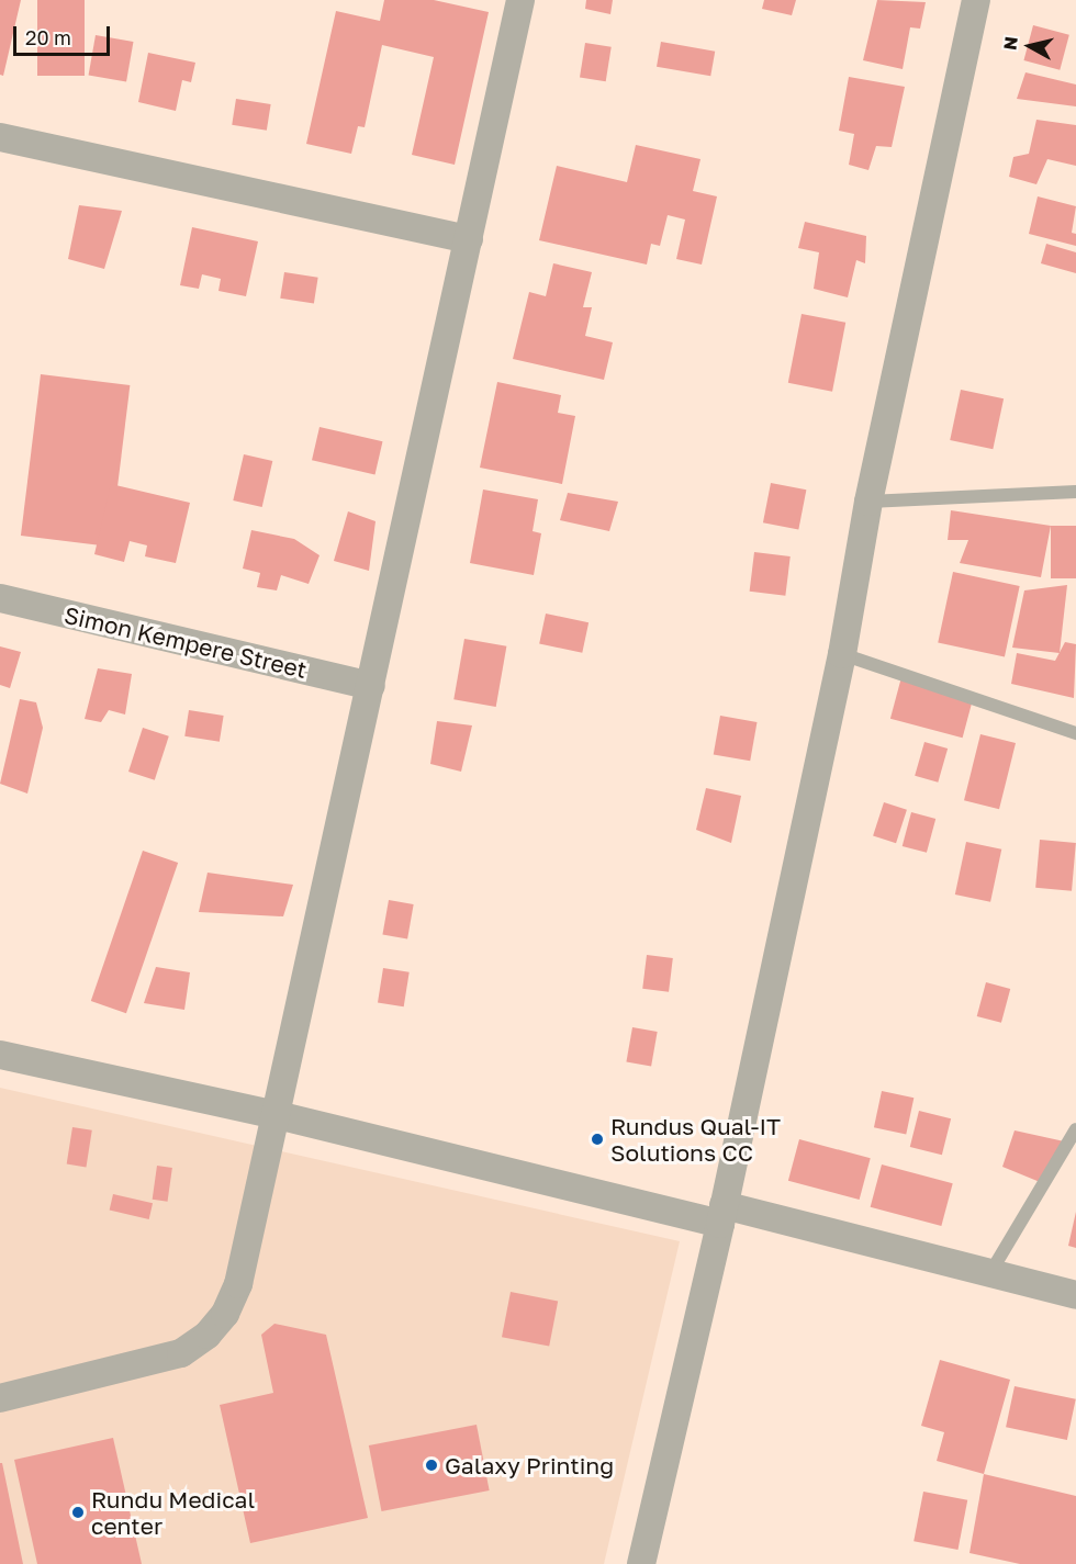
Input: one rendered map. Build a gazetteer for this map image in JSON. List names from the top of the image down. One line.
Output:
{"streets":{"street":["Simon Kempere Street"]},"places":["Rundus Qual-IT Solutions CC","Galaxy Printing","Rundu Medical center"],"scale_bar":"20 m","north":"left"}
